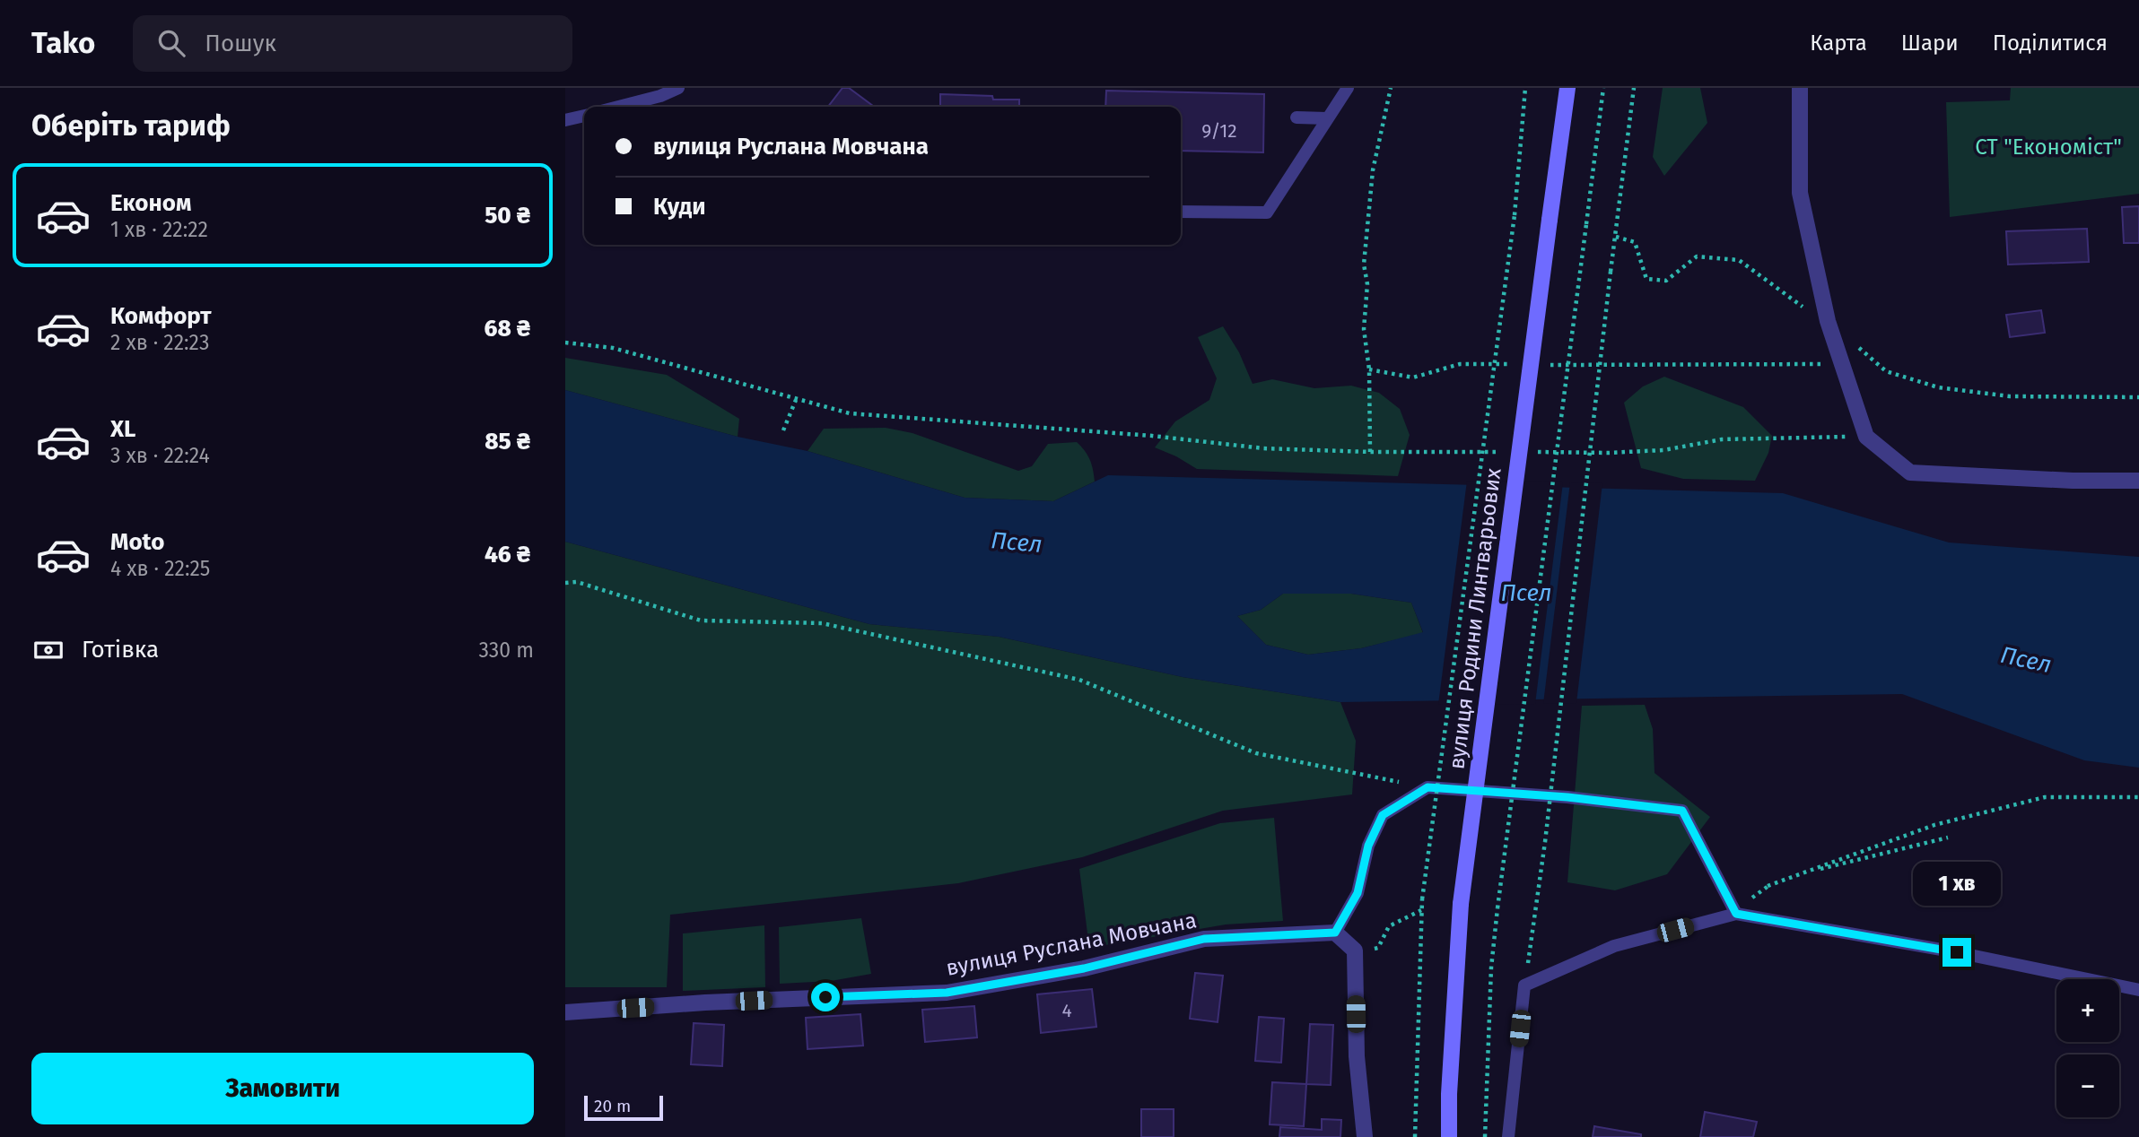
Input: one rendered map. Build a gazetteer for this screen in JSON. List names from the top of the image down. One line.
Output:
{"streets":{"main road":["вулиця Родини Линтварьових"],"street":["вулиця Руслана Мовчана"]},"water":["Псел"],"parks":["СТ \"Економіст\""],"house_numbers":["9/12","4"],"scale_bar":"20 m","page":{"header":"Tako","search":"Пошук","nav":["Карта","Шари","Поділитися"],"heading":"Оберіть тариф","banner":["вулиця Руслана Мовчана","Куди"],"list":[{"name":"Економ","note":"1 хв · 22:22","value":"50 ₴"},{"name":"Комфорт","note":"2 хв · 22:23","value":"68 ₴"},{"name":"XL","note":"3 хв · 22:24","value":"85 ₴"},{"name":"Moto","note":"4 хв · 22:25","value":"46 ₴"}],"pay":["Готівка","330 m"],"bubble":"1 хв","map_buttons":["+","−"],"buttons":"Замовити","scale":"20 m"}}
